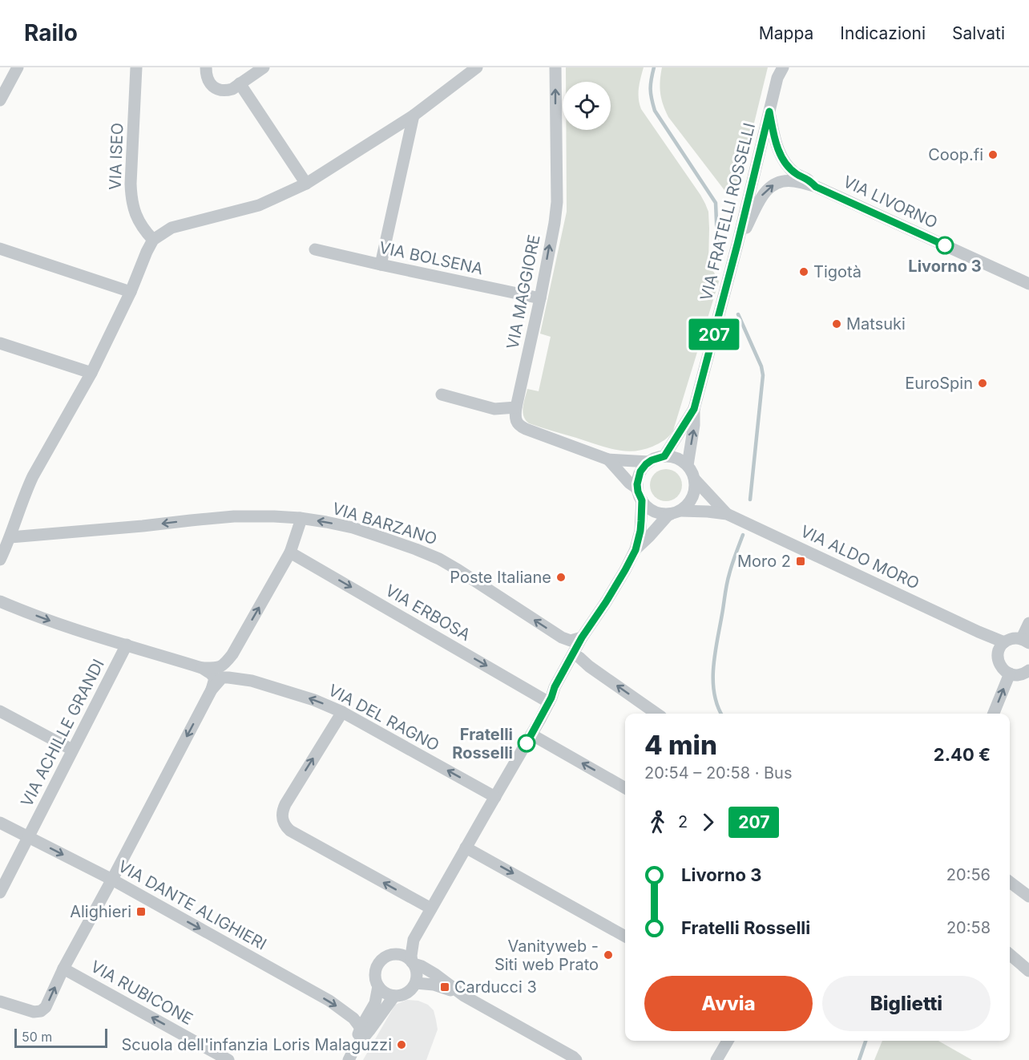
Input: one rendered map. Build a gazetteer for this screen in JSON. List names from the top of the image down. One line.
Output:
{"streets":{"street":["VIA ISEO","VIA LIVORNO","VIA FRATELLI ROSSELLI","VIA BOLSENA","VIA MAGGIORE","VIA BARZANO","VIA ALDO MORO","VIA ERBOSA","VIA DEL RAGNO","VIA ACHILLE GRANDI","VIA DANTE ALIGHIERI","VIA RUBICONE"]},"crossings":[["VIA LIVORNO","VIA FRATELLI ROSSELLI"],["VIA BOLSENA","VIA MAGGIORE"],["VIA ACHILLE GRANDI","VIA DANTE ALIGHIERI"]],"one_way":["VIA MAGGIORE","VIA BARZANO","VIA ERBOSA","VIA DEL RAGNO","VIA DANTE ALIGHIERI","VIA RUBICONE"],"places":{"other":["Coop.fi","Livorno 3","Tigotà","Matsuki","EuroSpin","Poste Italiane","Fratelli Rosselli","Vanityweb - Siti web Prato","Scuola dell'infanzia Loris Malaguzzi"],"transit":["Moro 2","Alighieri","Carducci 3"]},"lines":["bus line 207"],"scale_bar":"50 m","page":{"header":"Railo","nav":["Mappa","Indicazioni","Salvati"],"on_map":"207","heading":["4 min","20:54 – 20:58 · Bus","2.40 €"],"legs":["2","207"],"list":[{"name":"Livorno 3","value":"20:56"},{"name":"Fratelli Rosselli","value":"20:58"}],"buttons":["Avvia","Biglietti"],"scale":"50 m"}}
